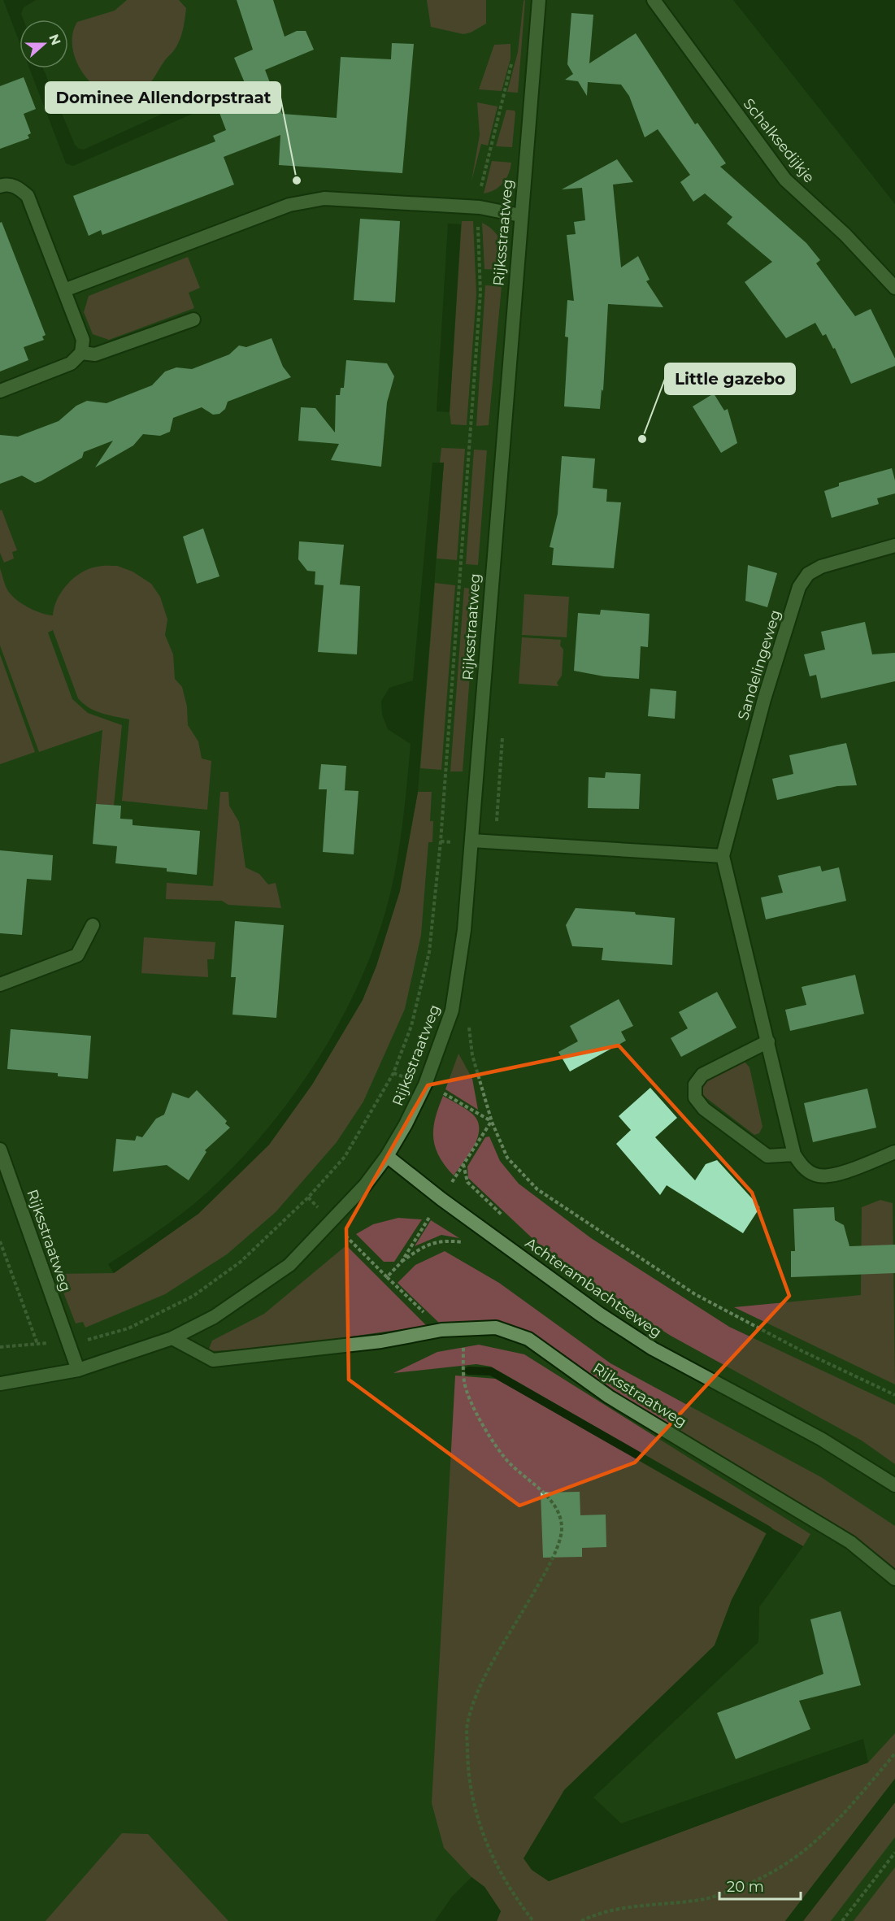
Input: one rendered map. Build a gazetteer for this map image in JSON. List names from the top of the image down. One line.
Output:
{"streets":{"street":["Schalksedijkje","Rijksstraatweg","Sandelingeweg","Achterambachtseweg"]},"crossings":[["Rijksstraatweg","Achterambachtseweg"]],"places":["Dominee Allendorpstraat","Little gazebo"],"scale_bar":"20 m","north":"right"}
